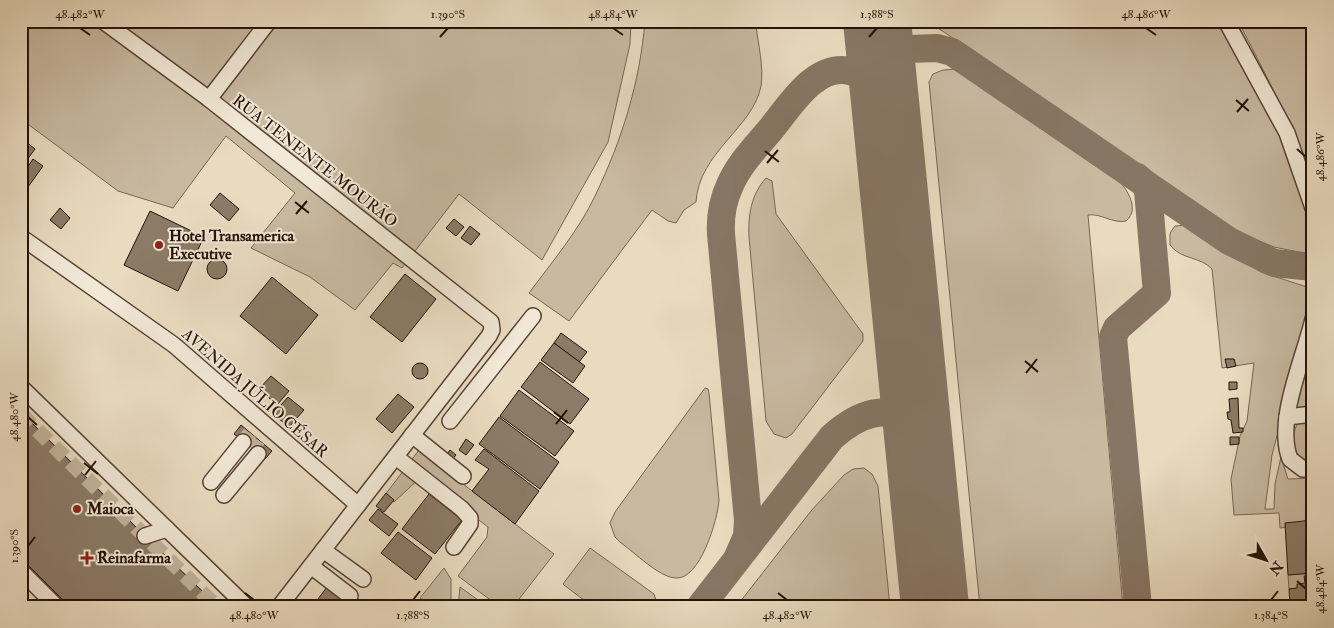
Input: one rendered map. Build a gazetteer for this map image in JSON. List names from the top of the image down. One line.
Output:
{"streets":{"street":["RUA TENENTE MOURÃO","AVENIDA JÚLIO CÉSAR"]},"places":{"other":["Hotel Transamerica Executive","Maioca"],"health":["Reinafarma"]},"north":"bottom right","coordinates":["48.482°W","1.390°S","48.484°W","1.388°S","48.486°W","48.480°W","1.384°S"]}
